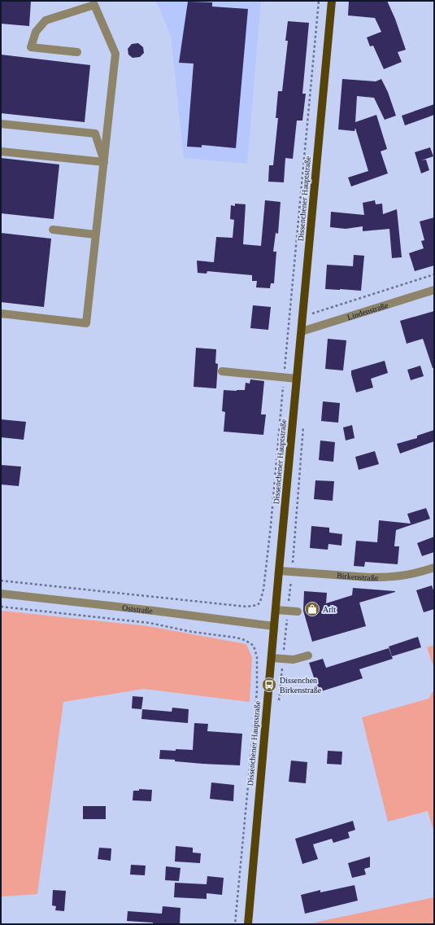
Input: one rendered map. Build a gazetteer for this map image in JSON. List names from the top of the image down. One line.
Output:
{"streets":{"main road":["Dissenchener Hauptstraße"],"street":["Lindenstraße","Birkenstraße","Oststraße"]},"crossings":[["Dissenchener Hauptstraße","Lindenstraße"],["Dissenchener Hauptstraße","Birkenstraße"],["Dissenchener Hauptstraße","Oststraße"]],"places":{"shop":["Arlt"],"bus stop":["Dissenchen Birkenstraße"]}}
